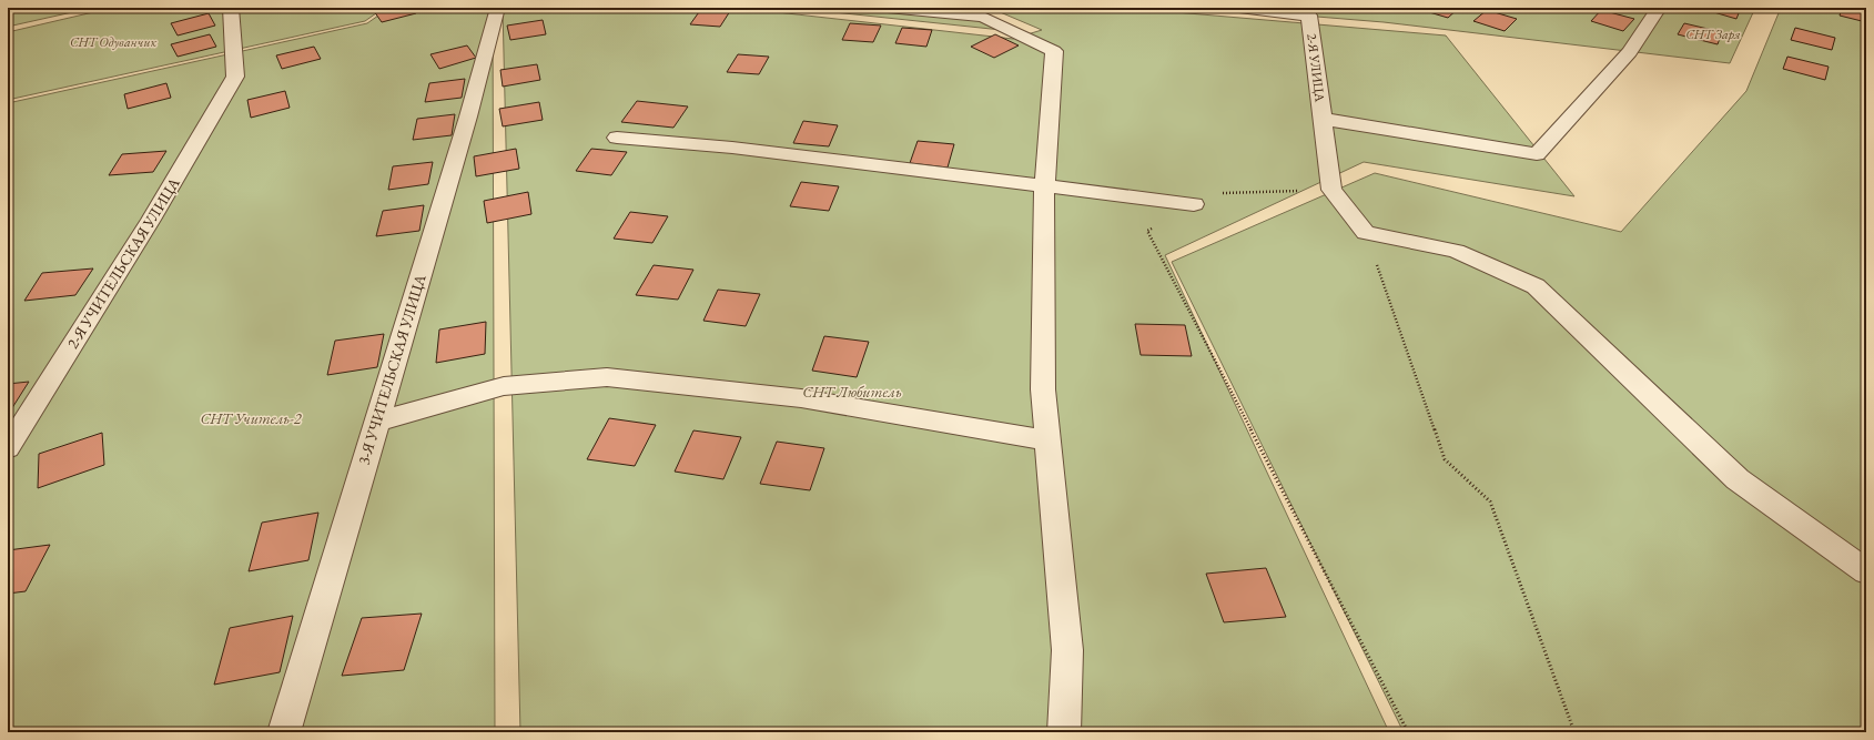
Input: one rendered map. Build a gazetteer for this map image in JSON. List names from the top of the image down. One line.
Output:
{"streets":{"street":["2-Я УЛИЦА","2-Я УЧИТЕЛЬСКАЯ УЛИЦА","3-Я УЧИТЕЛЬСКАЯ УЛИЦА"]},"parks":["СНТ Заря","СНТ Одуванчик","СНТ Любитель","СНТ Учитель-2"]}
